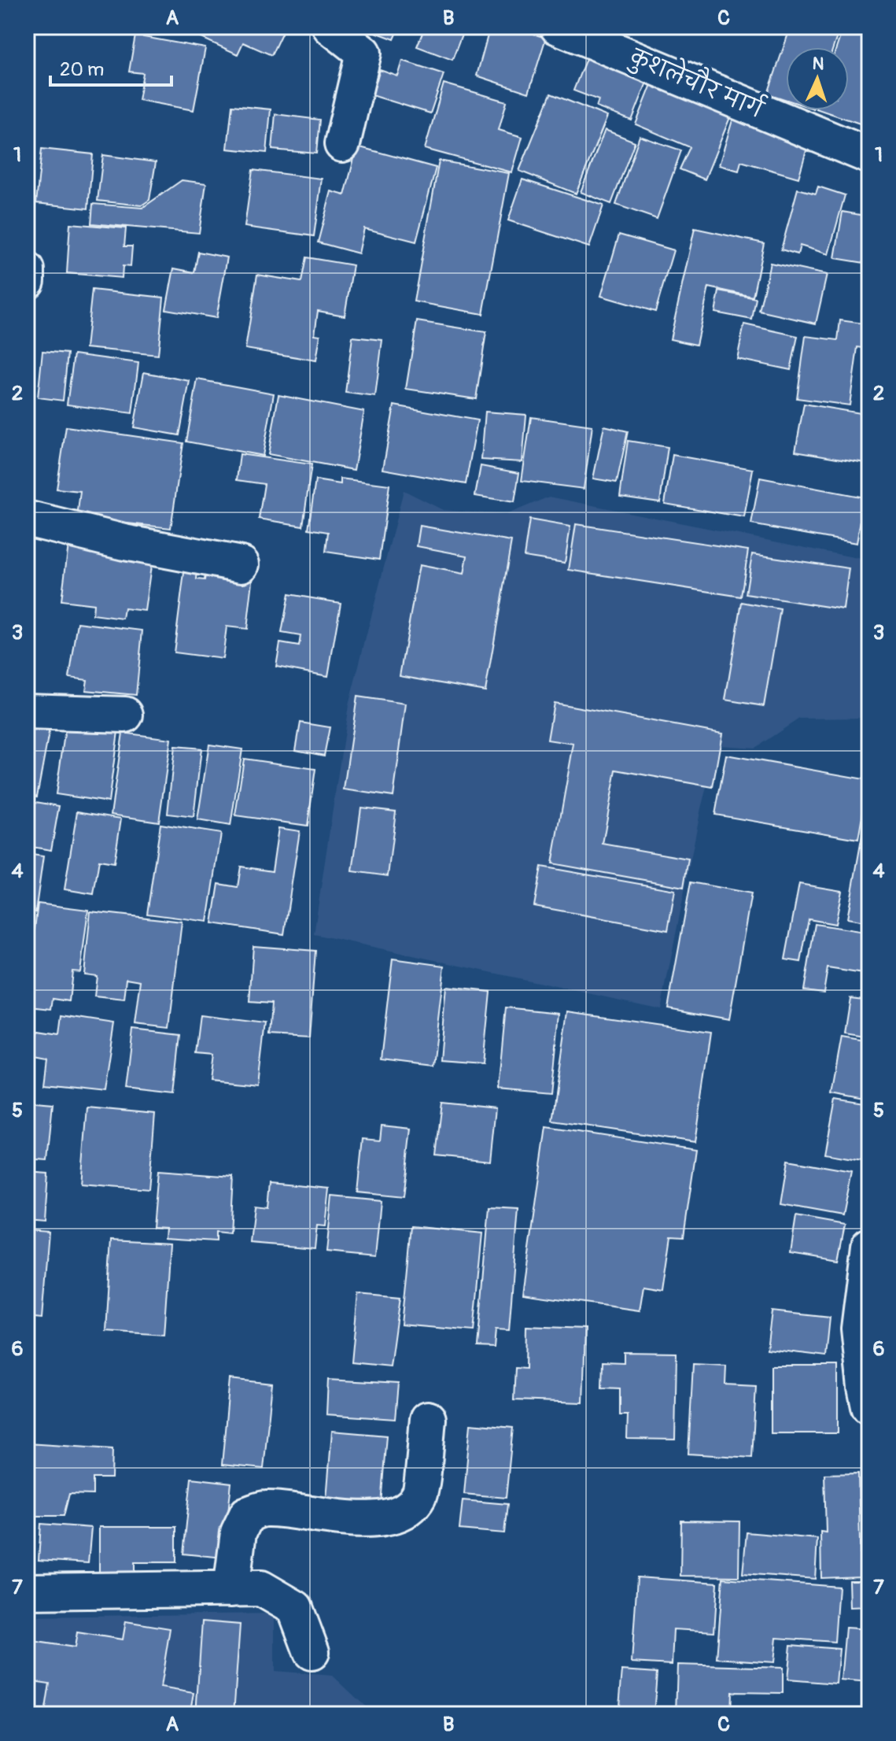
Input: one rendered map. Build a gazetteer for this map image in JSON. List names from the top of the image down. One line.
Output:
{"streets":{"street":["कुशलेचौर मार्ग"]},"scale_bar":"20 m","north":"top","grid":{"columns":["A","B","C"],"rows":["1","2","3","4","5","6","7"]}}
